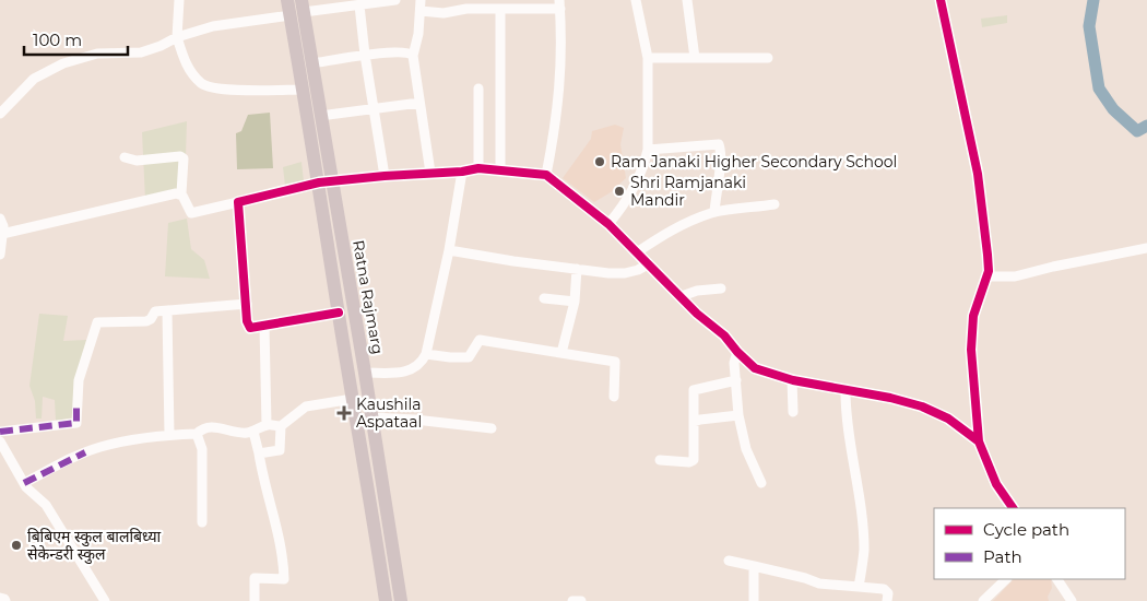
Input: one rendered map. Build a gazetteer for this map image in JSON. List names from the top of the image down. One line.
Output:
{"streets":{"highway":["Ratna Rajmarg"]},"places":{"other":["Ram Janaki Higher Secondary School","Shri Ramjanaki Mandir","बिबिएम स्कुल बालबिध्या सेकेन्डरी स्कुल"],"health":["Kaushila Aspataal"]},"legend":["Cycle path","Path"],"scale_bar":"100 m"}
